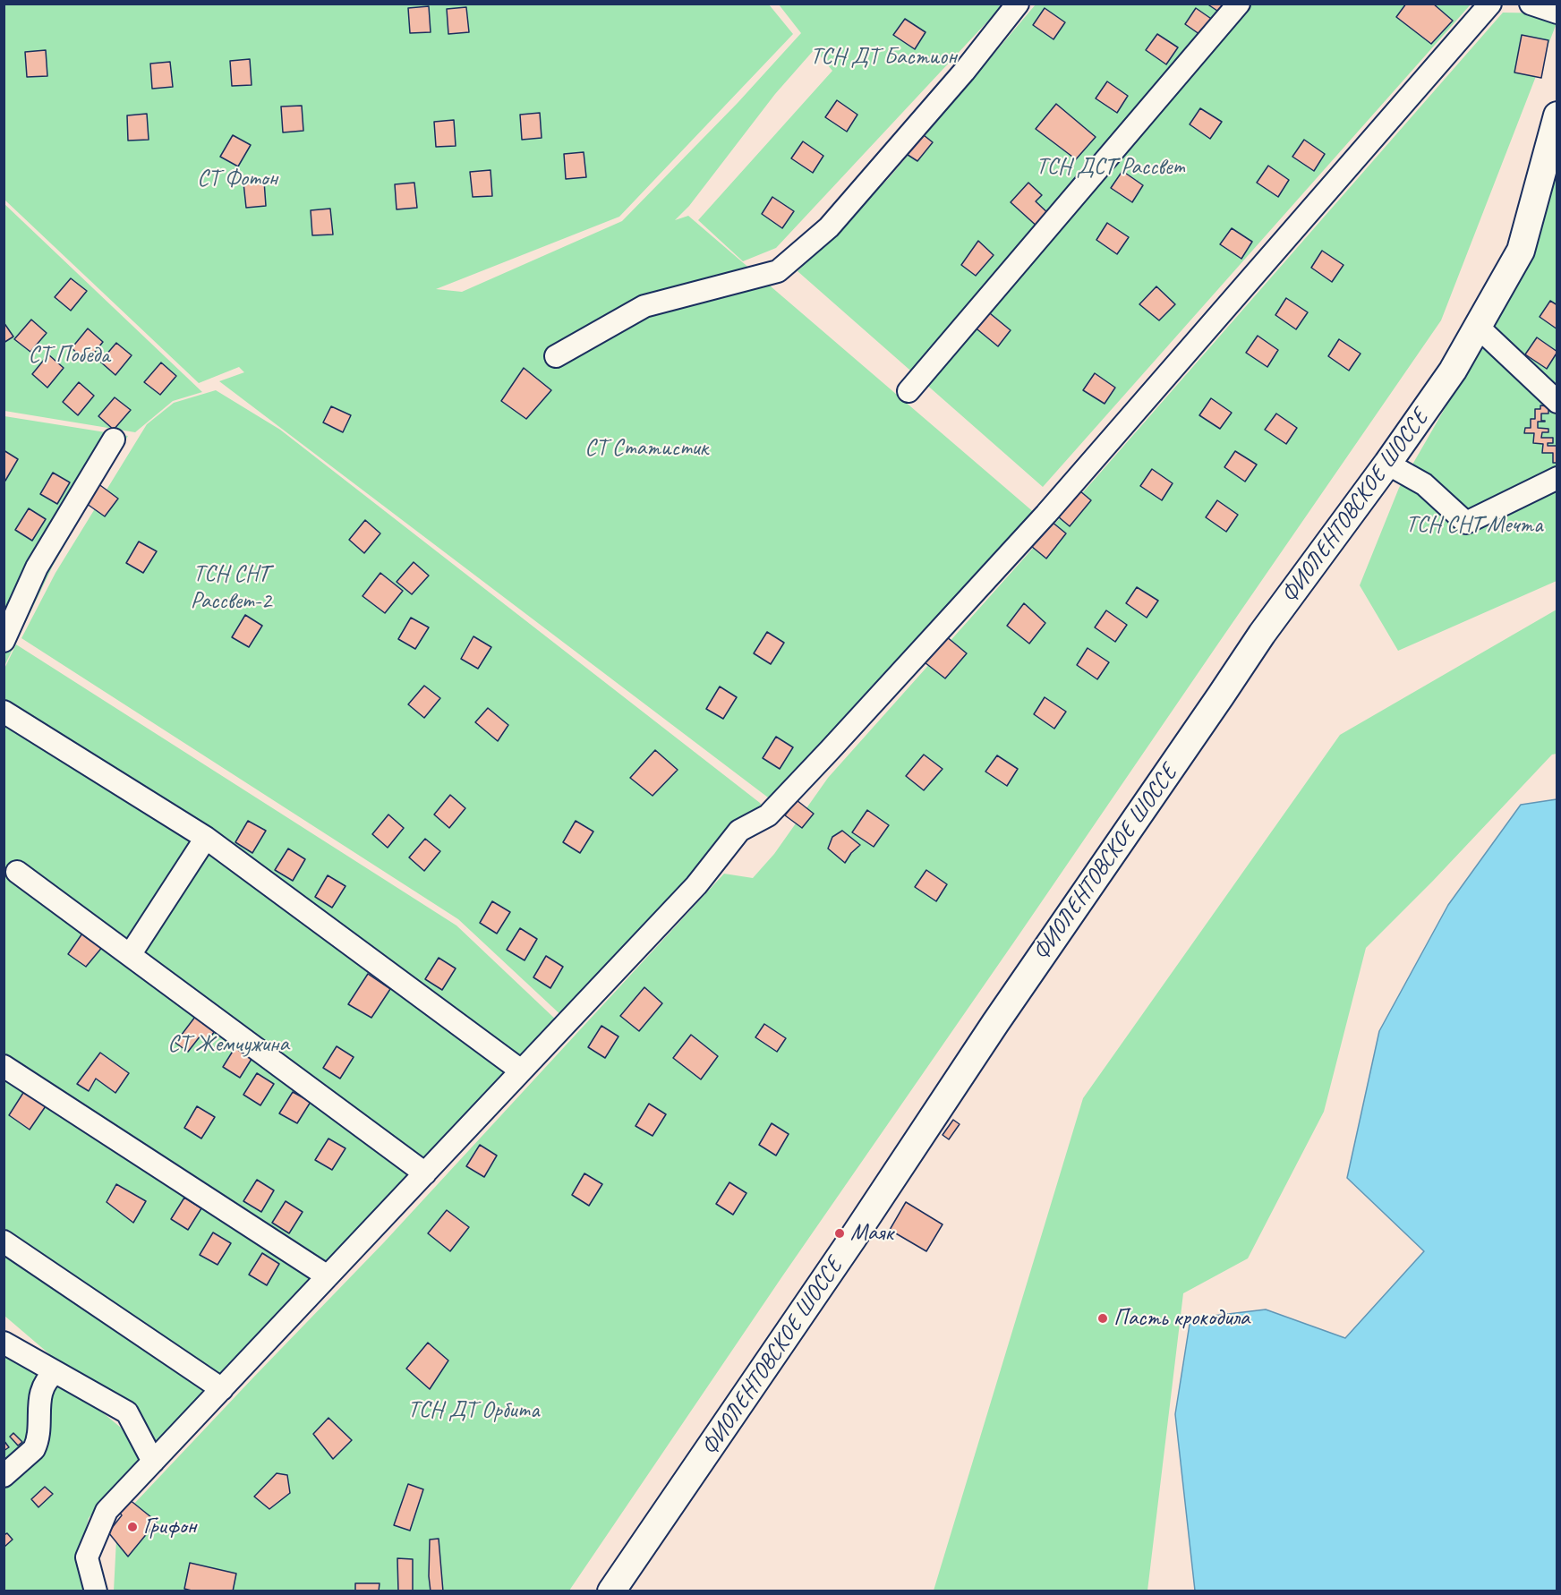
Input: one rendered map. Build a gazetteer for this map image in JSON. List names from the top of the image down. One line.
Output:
{"streets":{"main road":["ФИОЛЕНТОВСКОЕ ШОССЕ"]},"parks":["ТСН ДТ Бастион","ТСН ДСТ Рассвет","СТ Фотон","СТ Победа","СТ Статистик","ТСН СНТ Мечта","ТСН СНТ Рассвет-2","СТ Жемчужина","ТСН ДТ Орбита"],"places":["Маяк","Пасть крокодила","Грифон"]}
